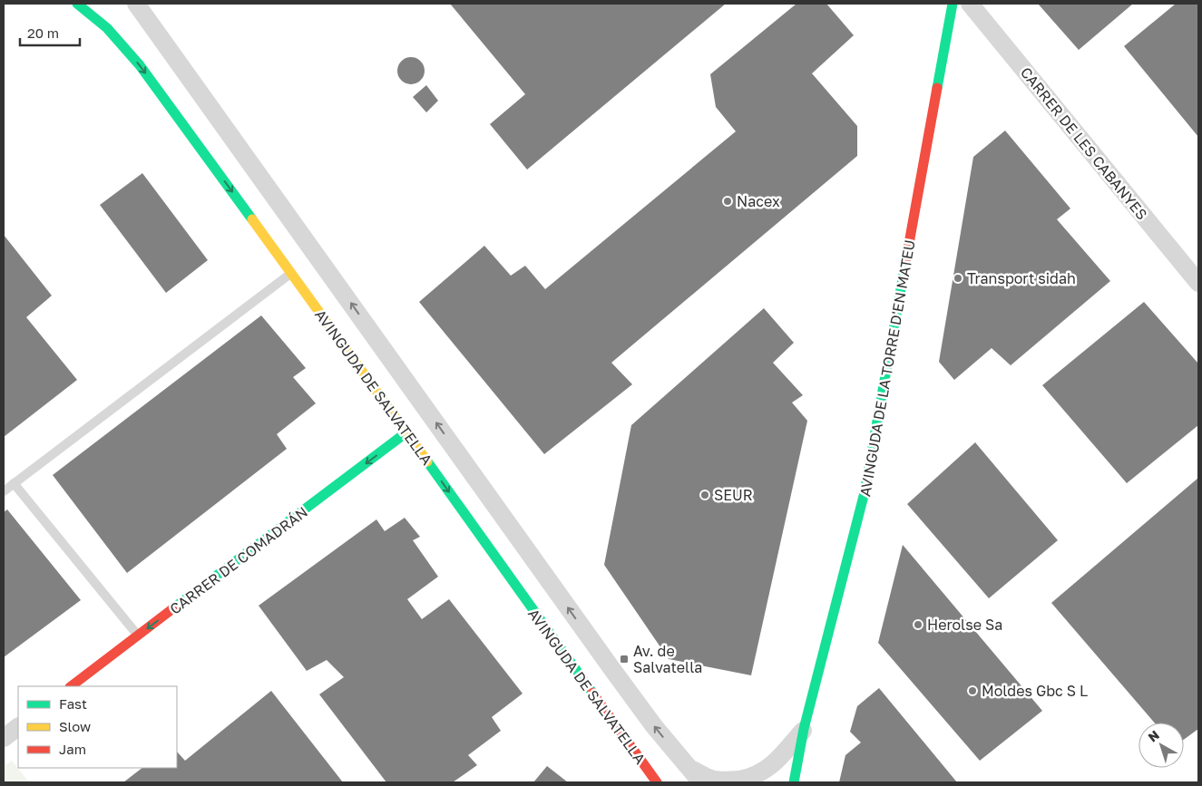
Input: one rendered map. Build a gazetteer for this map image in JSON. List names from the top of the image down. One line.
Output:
{"streets":{"street":["CARRER DE LES CABANYES","AVINGUDA DE LA TORRE D'EN MATEU","AVINGUDA DE SALVATELLA","CARRER DE COMADRÁN"]},"crossings":[["AVINGUDA DE LA TORRE D'EN MATEU","AVINGUDA DE SALVATELLA"],["AVINGUDA DE SALVATELLA","CARRER DE COMADRÁN"]],"one_way":["CARRER DE COMADRÁN"],"places":{"other":["Nacex","Transport sidah","SEUR","Herolse Sa","Moldes Gbc S L"],"transit":["Av. de Salvatella"]},"legend":["Fast","Slow","Jam"],"scale_bar":"20 m","north":"top left"}
